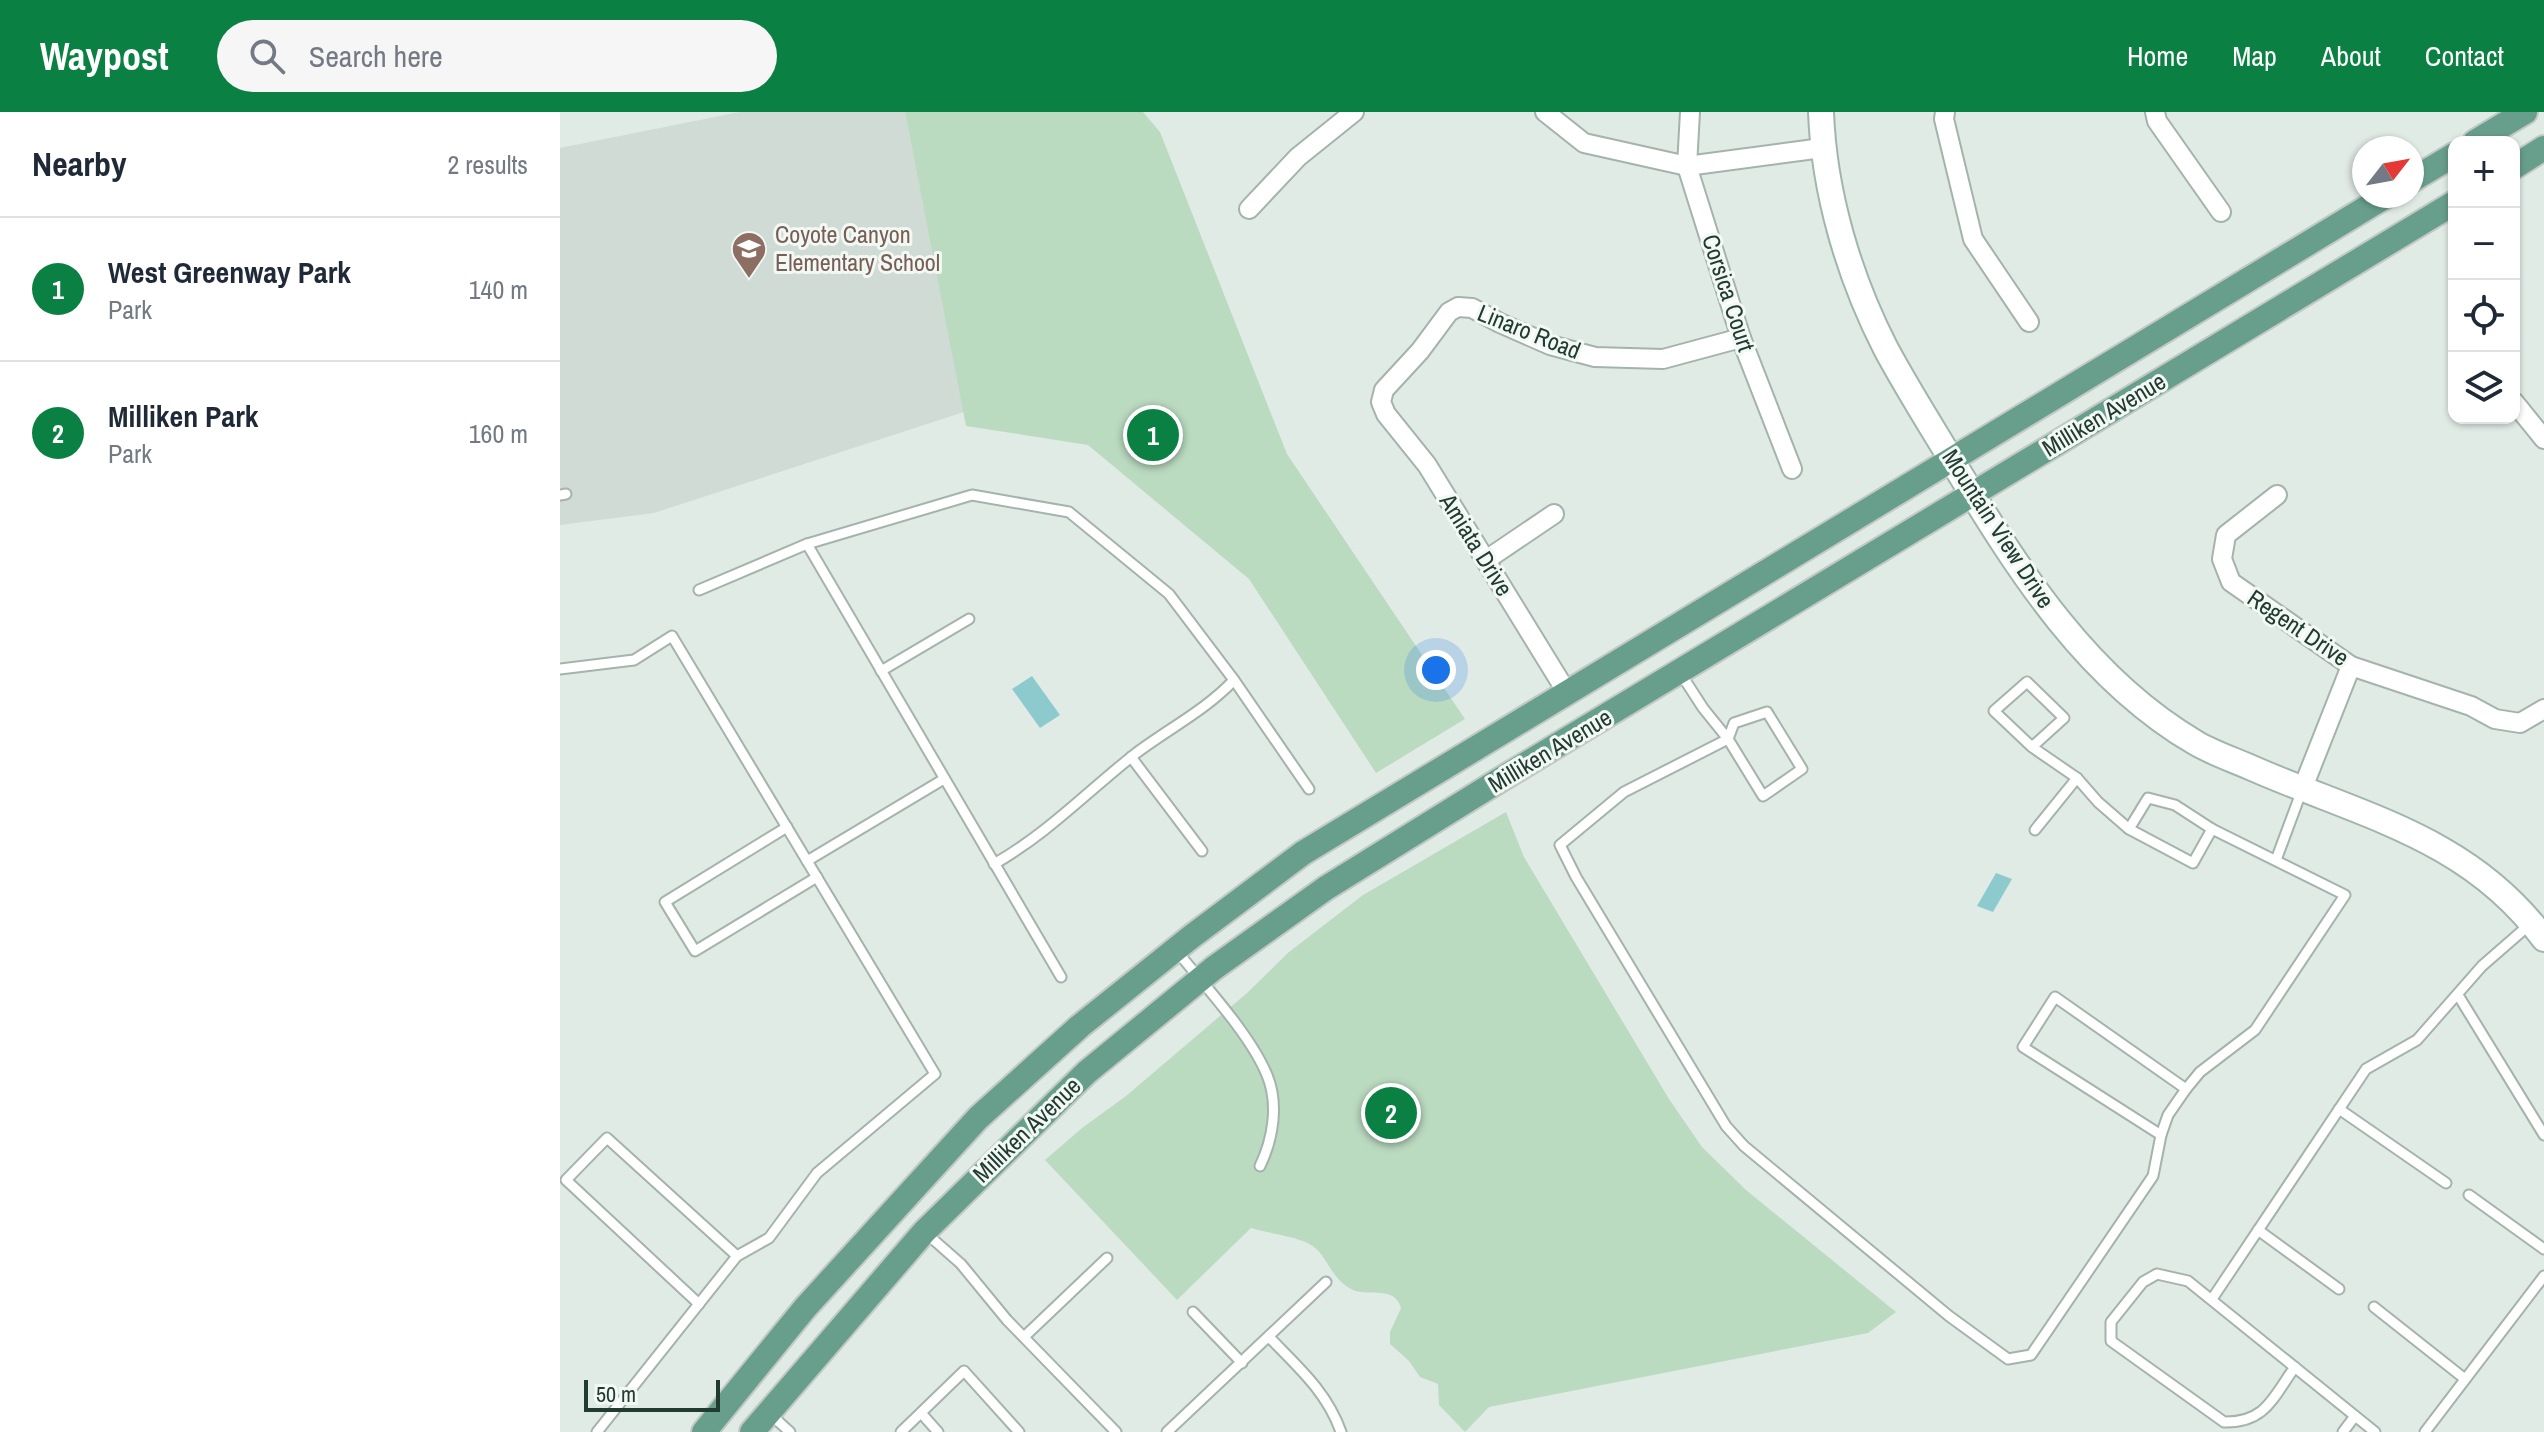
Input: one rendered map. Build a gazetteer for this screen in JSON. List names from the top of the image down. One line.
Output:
{"streets":{"main road":["Milliken Avenue"],"street":["Corsica Court","Linaro Road","Mountain View Drive","Amiata Drive","Regent Drive"]},"crossings":[["Corsica Court","Linaro Road"],["Linaro Road","Amiata Drive"],["Milliken Avenue","Mountain View Drive"],["Milliken Avenue","Amiata Drive"]],"places":{"school or university":["Coyote Canyon Elementary School"]},"scale_bar":"50 m","north":"top right","page":{"header":"Waypost","search":"Search here","nav":["Home","Map","About","Contact"],"heading":["Nearby","2 results"],"map_buttons":["+","−"],"list":[{"mark":"1","name":"West Greenway Park","note":"Park","value":"140 m"},{"mark":"2","name":"Milliken Park","note":"Park","value":"160 m"}],"pins":["1","2"],"scale":"50 m"}}
